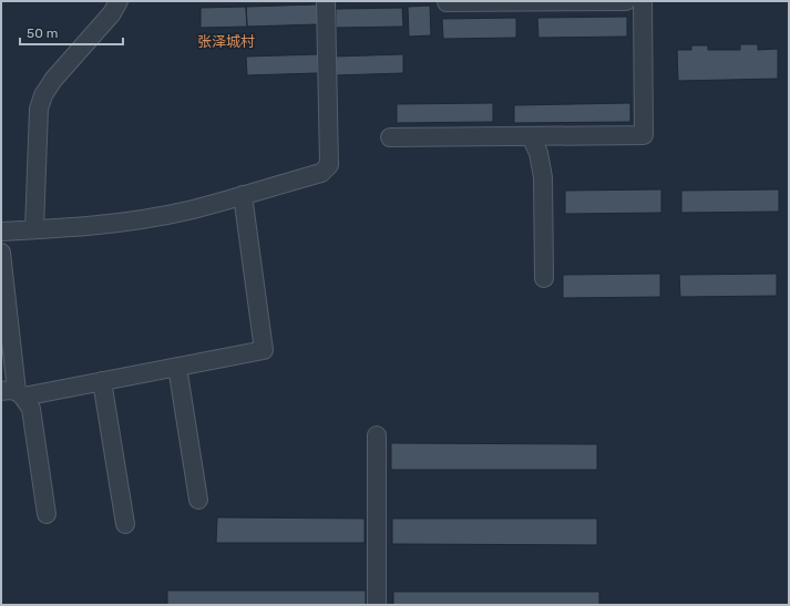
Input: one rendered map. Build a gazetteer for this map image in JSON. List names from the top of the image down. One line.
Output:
{"districts":["张泽城村"],"scale_bar":"50 m"}
